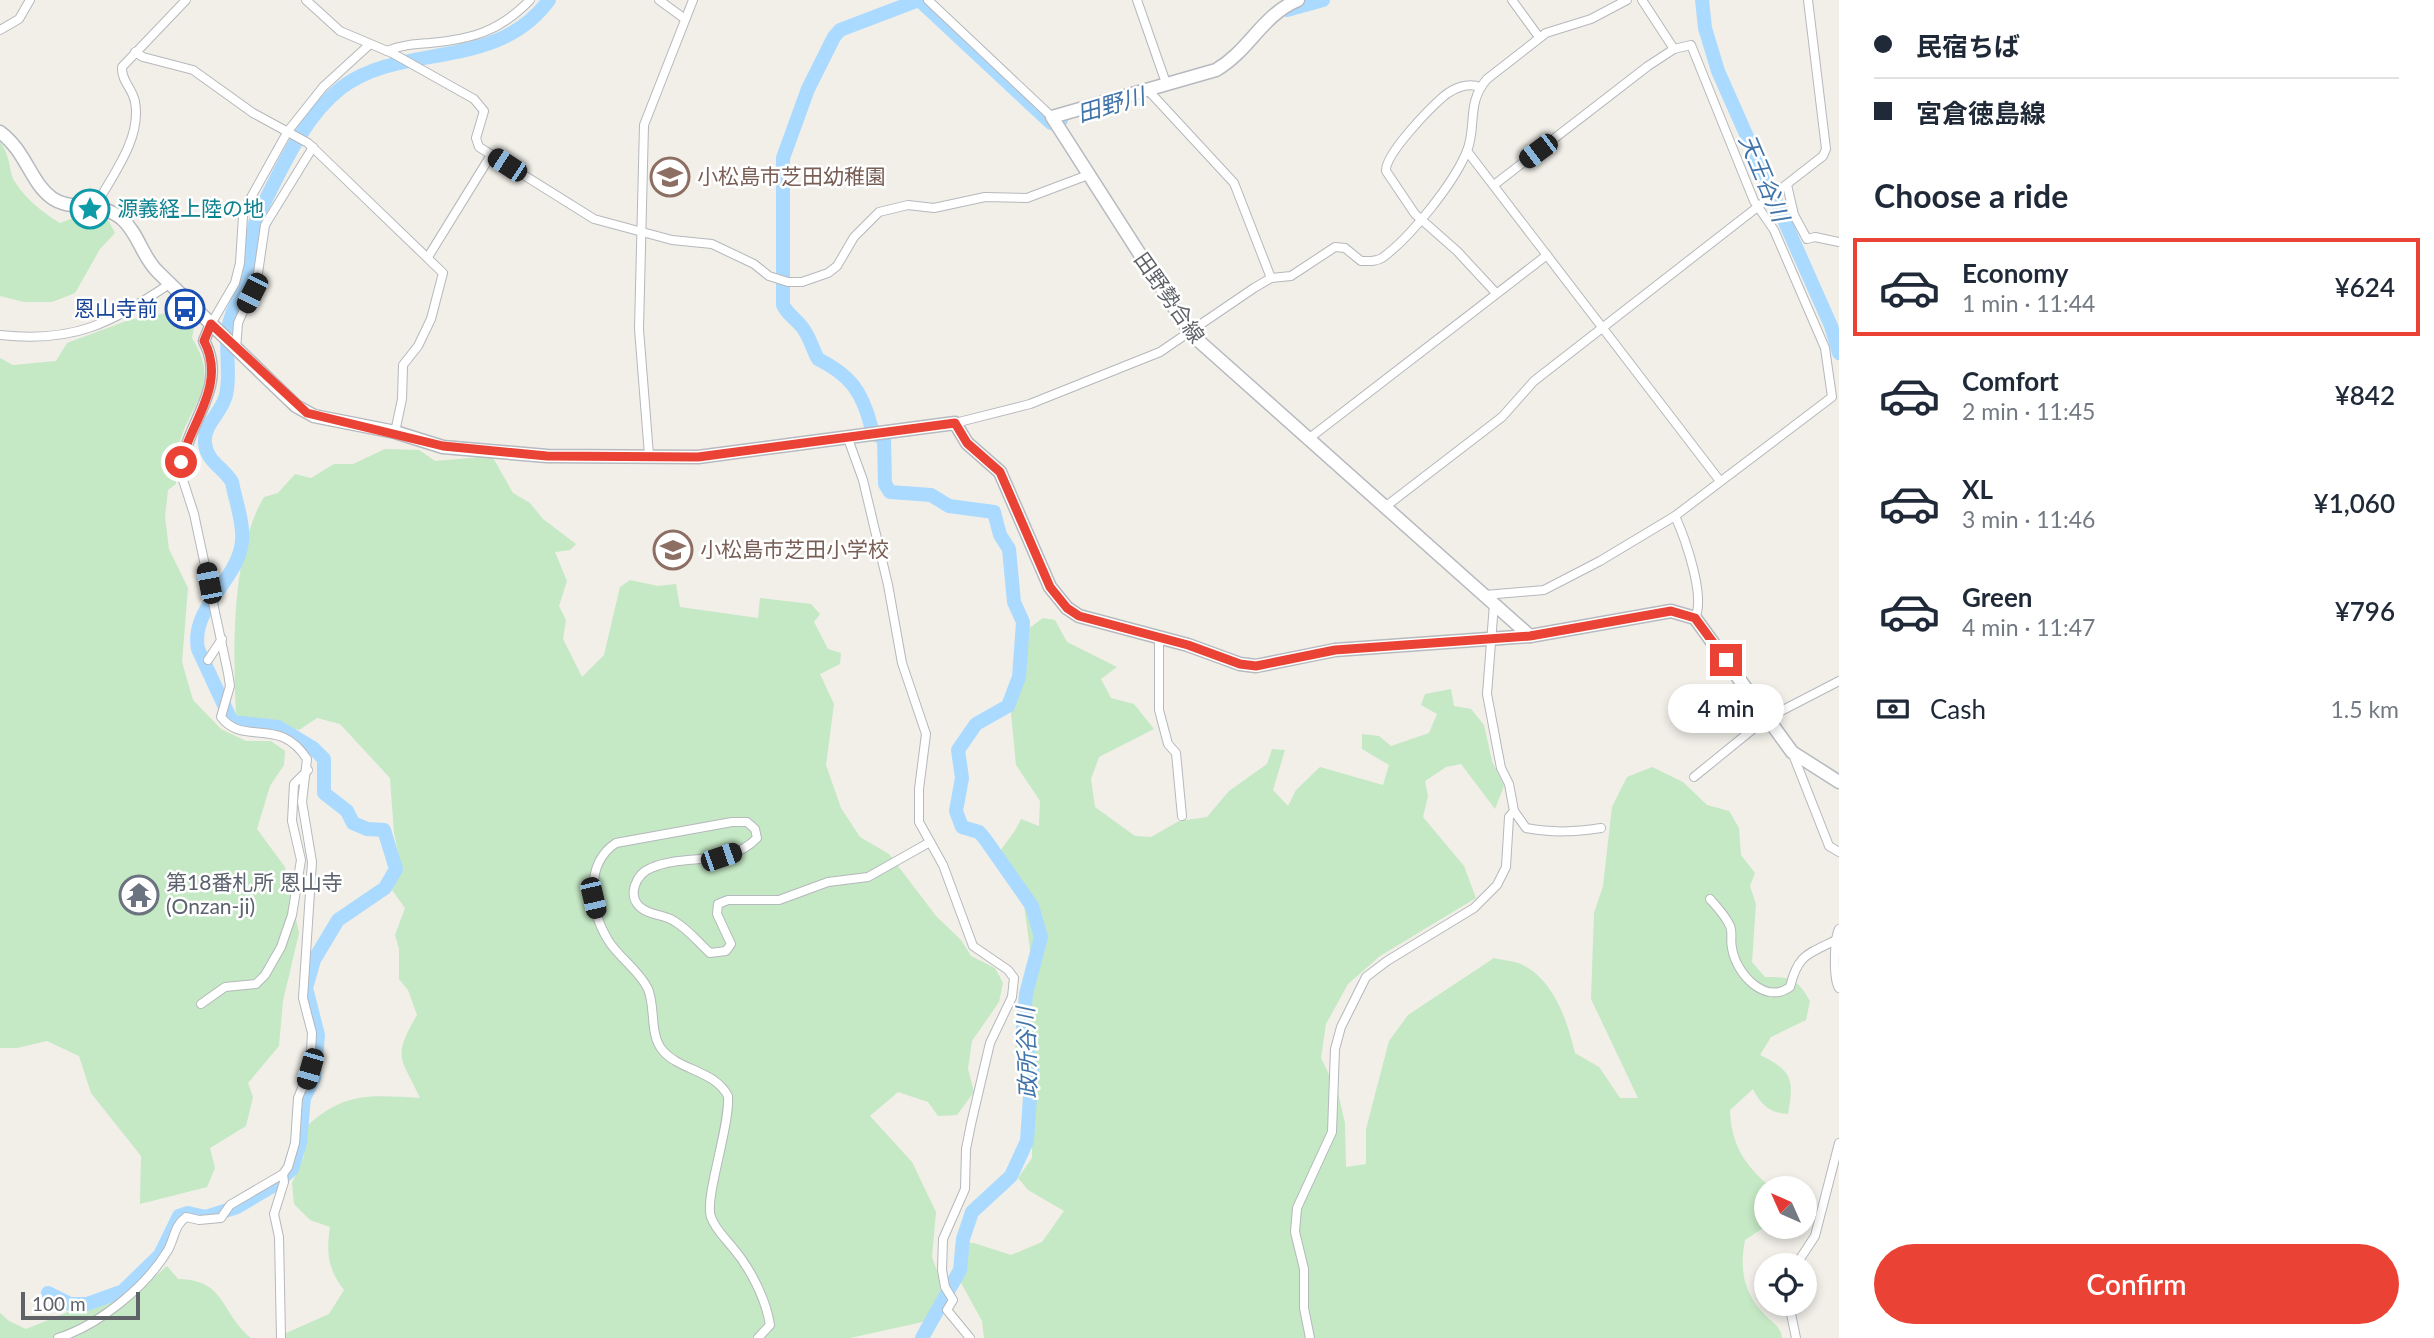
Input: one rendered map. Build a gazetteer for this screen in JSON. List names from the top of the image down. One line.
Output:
{"streets":{"main road":["田野勢合線"]},"water":["田野川","天王谷川","政所谷川"],"places":{"school or university":["小松島市芝田幼稚園","小松島市芝田小学校"],"place":["源義経上陸の地"],"bus stop":["恩山寺前"],"temple":["第18番札所 恩山寺 (Onzan-ji)"]},"scale_bar":"100 m","north":"top left","page":{"banner":["民宿ちば","宮倉徳島線"],"heading":"Choose a ride","list":[{"name":"Economy","note":"1 min · 11:44","value":"¥624"},{"name":"Comfort","note":"2 min · 11:45","value":"¥842"},{"name":"XL","note":"3 min · 11:46","value":"¥1,060"},{"name":"Green","note":"4 min · 11:47","value":"¥796"}],"pay":["Cash","1.5 km"],"bubble":"4 min","buttons":"Confirm","scale":"100 m"}}
